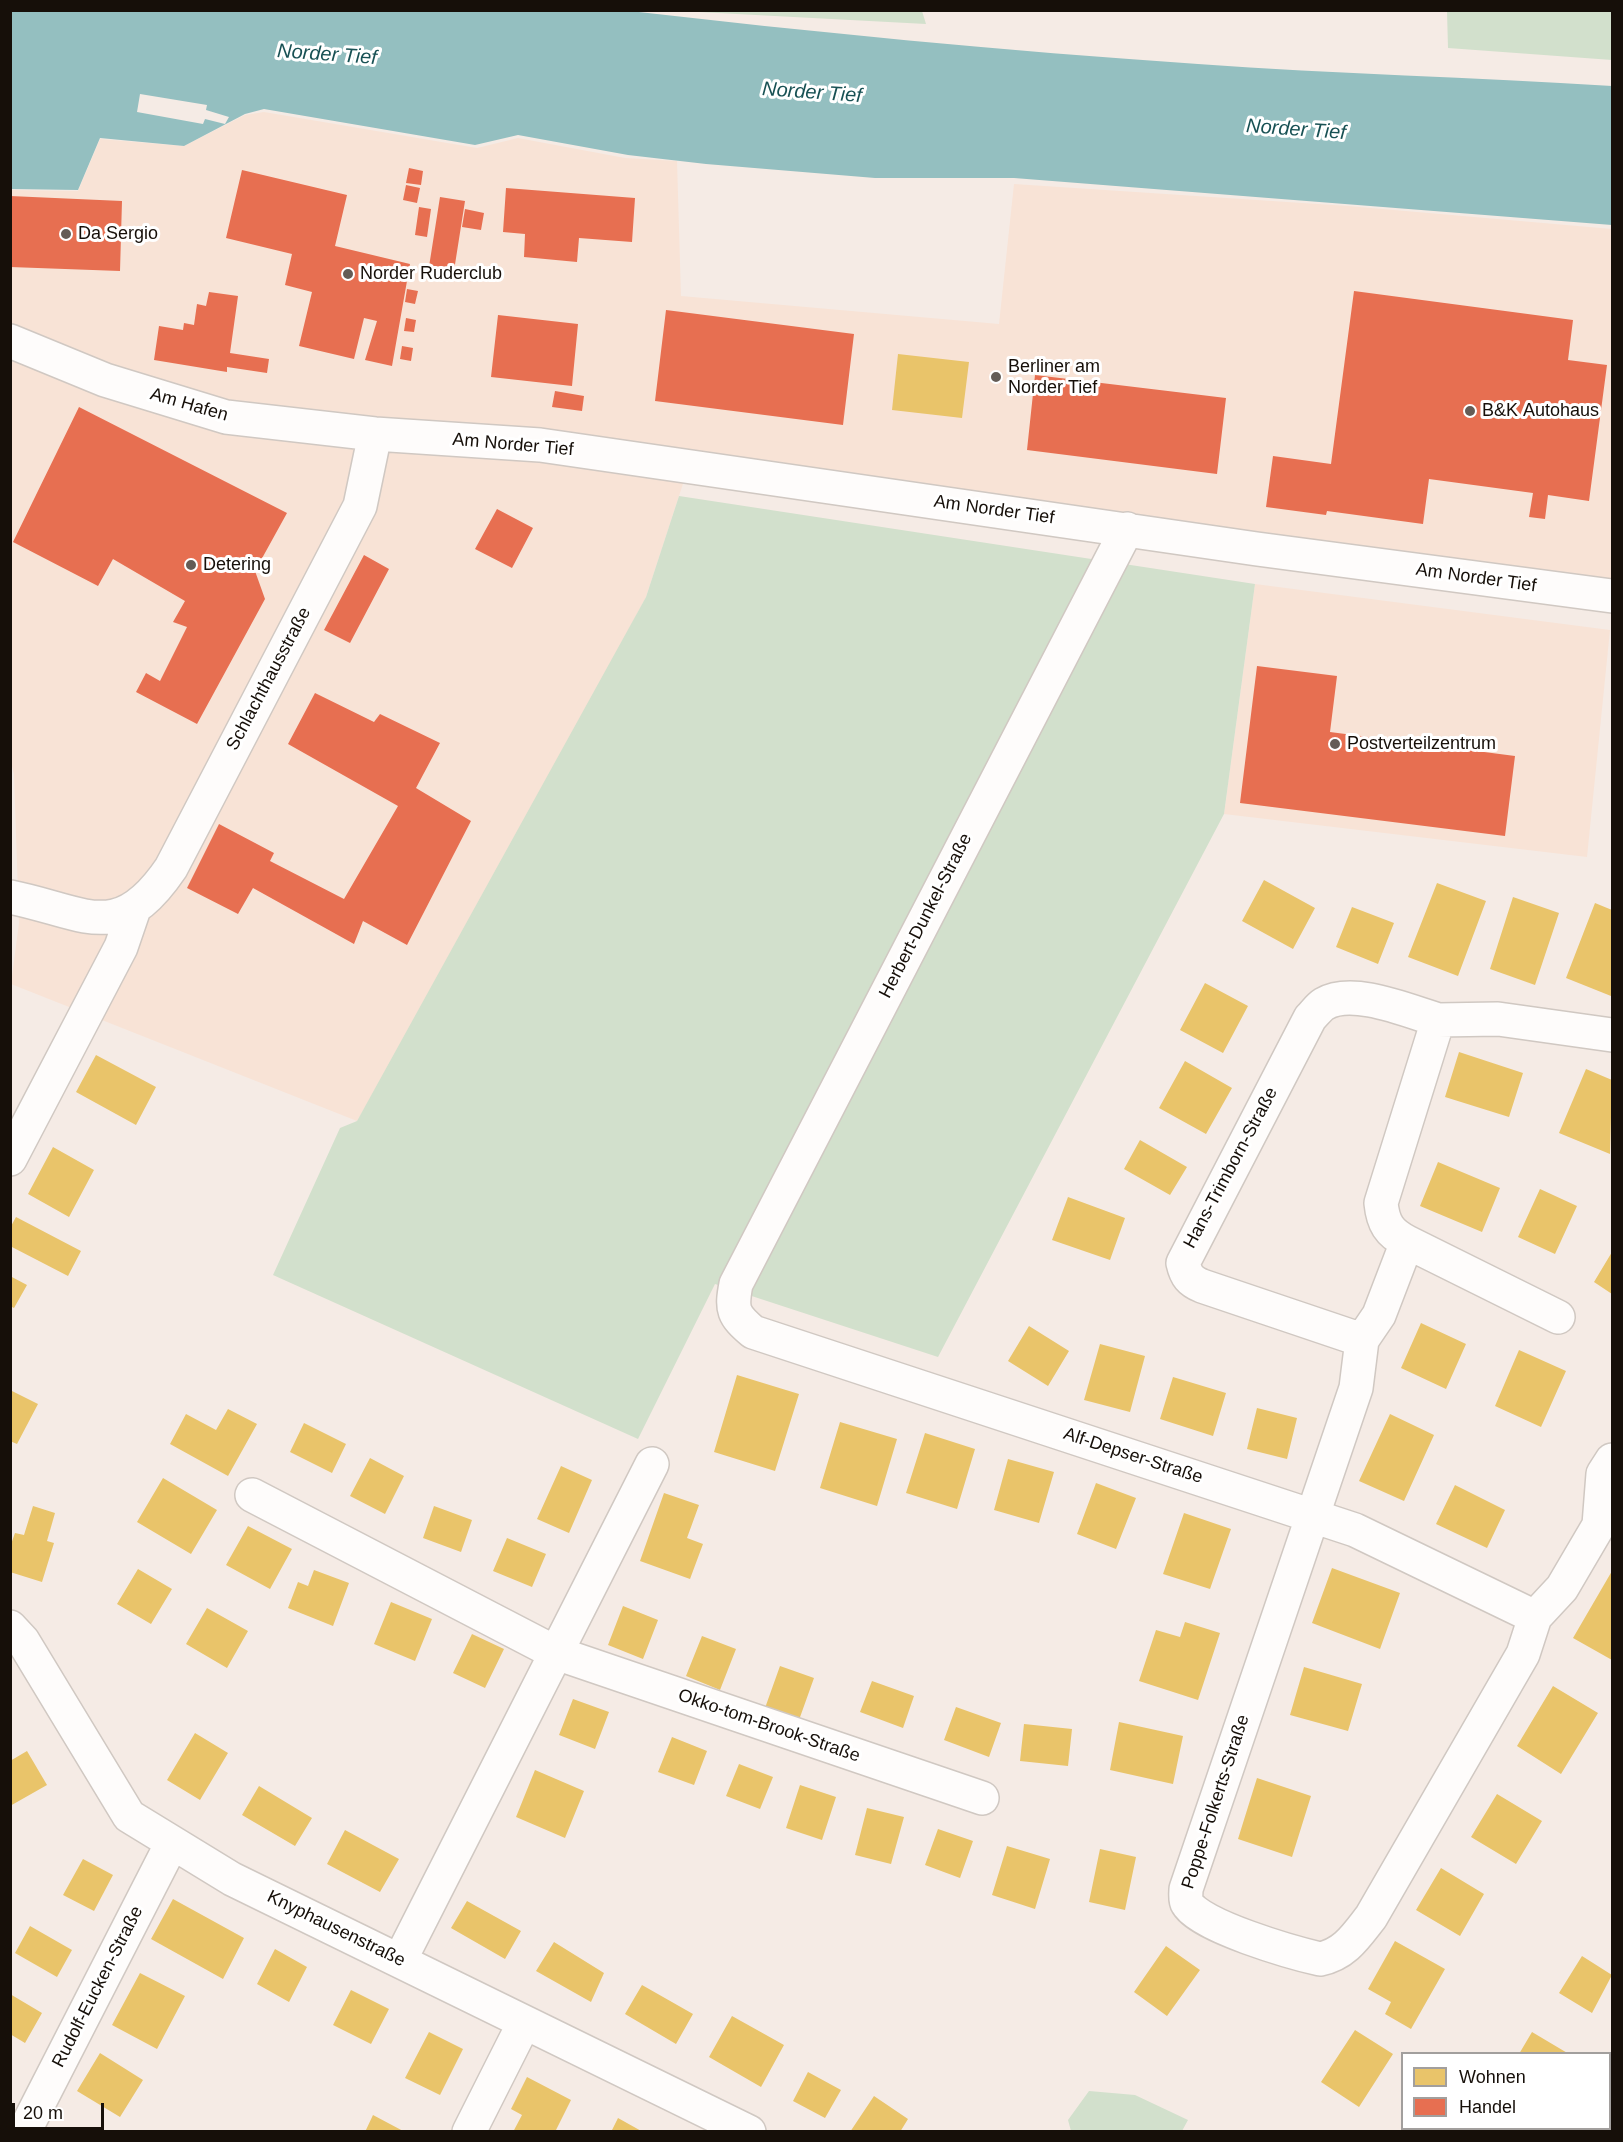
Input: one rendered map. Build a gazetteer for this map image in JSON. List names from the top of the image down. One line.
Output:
{"streets":{"street":["Am Hafen","Am Norder Tief","Schlachthausstraße","Herbert-Dunkel-Straße","Hans-Trimborn-Straße","Alf-Depser-Straße","Okko-tom-Brook-Straße","Poppe-Folkerts-Straße","Knyphausenstraße","Rudolf-Eucken-Straße"]},"crossings":[["Am Hafen","Am Norder Tief"],["Am Hafen","Schlachthausstraße"],["Am Norder Tief","Schlachthausstraße"],["Am Norder Tief","Herbert-Dunkel-Straße"],["Herbert-Dunkel-Straße","Alf-Depser-Straße"],["Alf-Depser-Straße","Poppe-Folkerts-Straße"],["Knyphausenstraße","Rudolf-Eucken-Straße"]],"water":["Norder Tief"],"places":["Da Sergio","Norder Ruderclub","Berliner am Norder Tief","B&K Autohaus","Detering","Postverteilzentrum"],"legend":["Wohnen","Handel"],"scale_bar":"20 m"}
